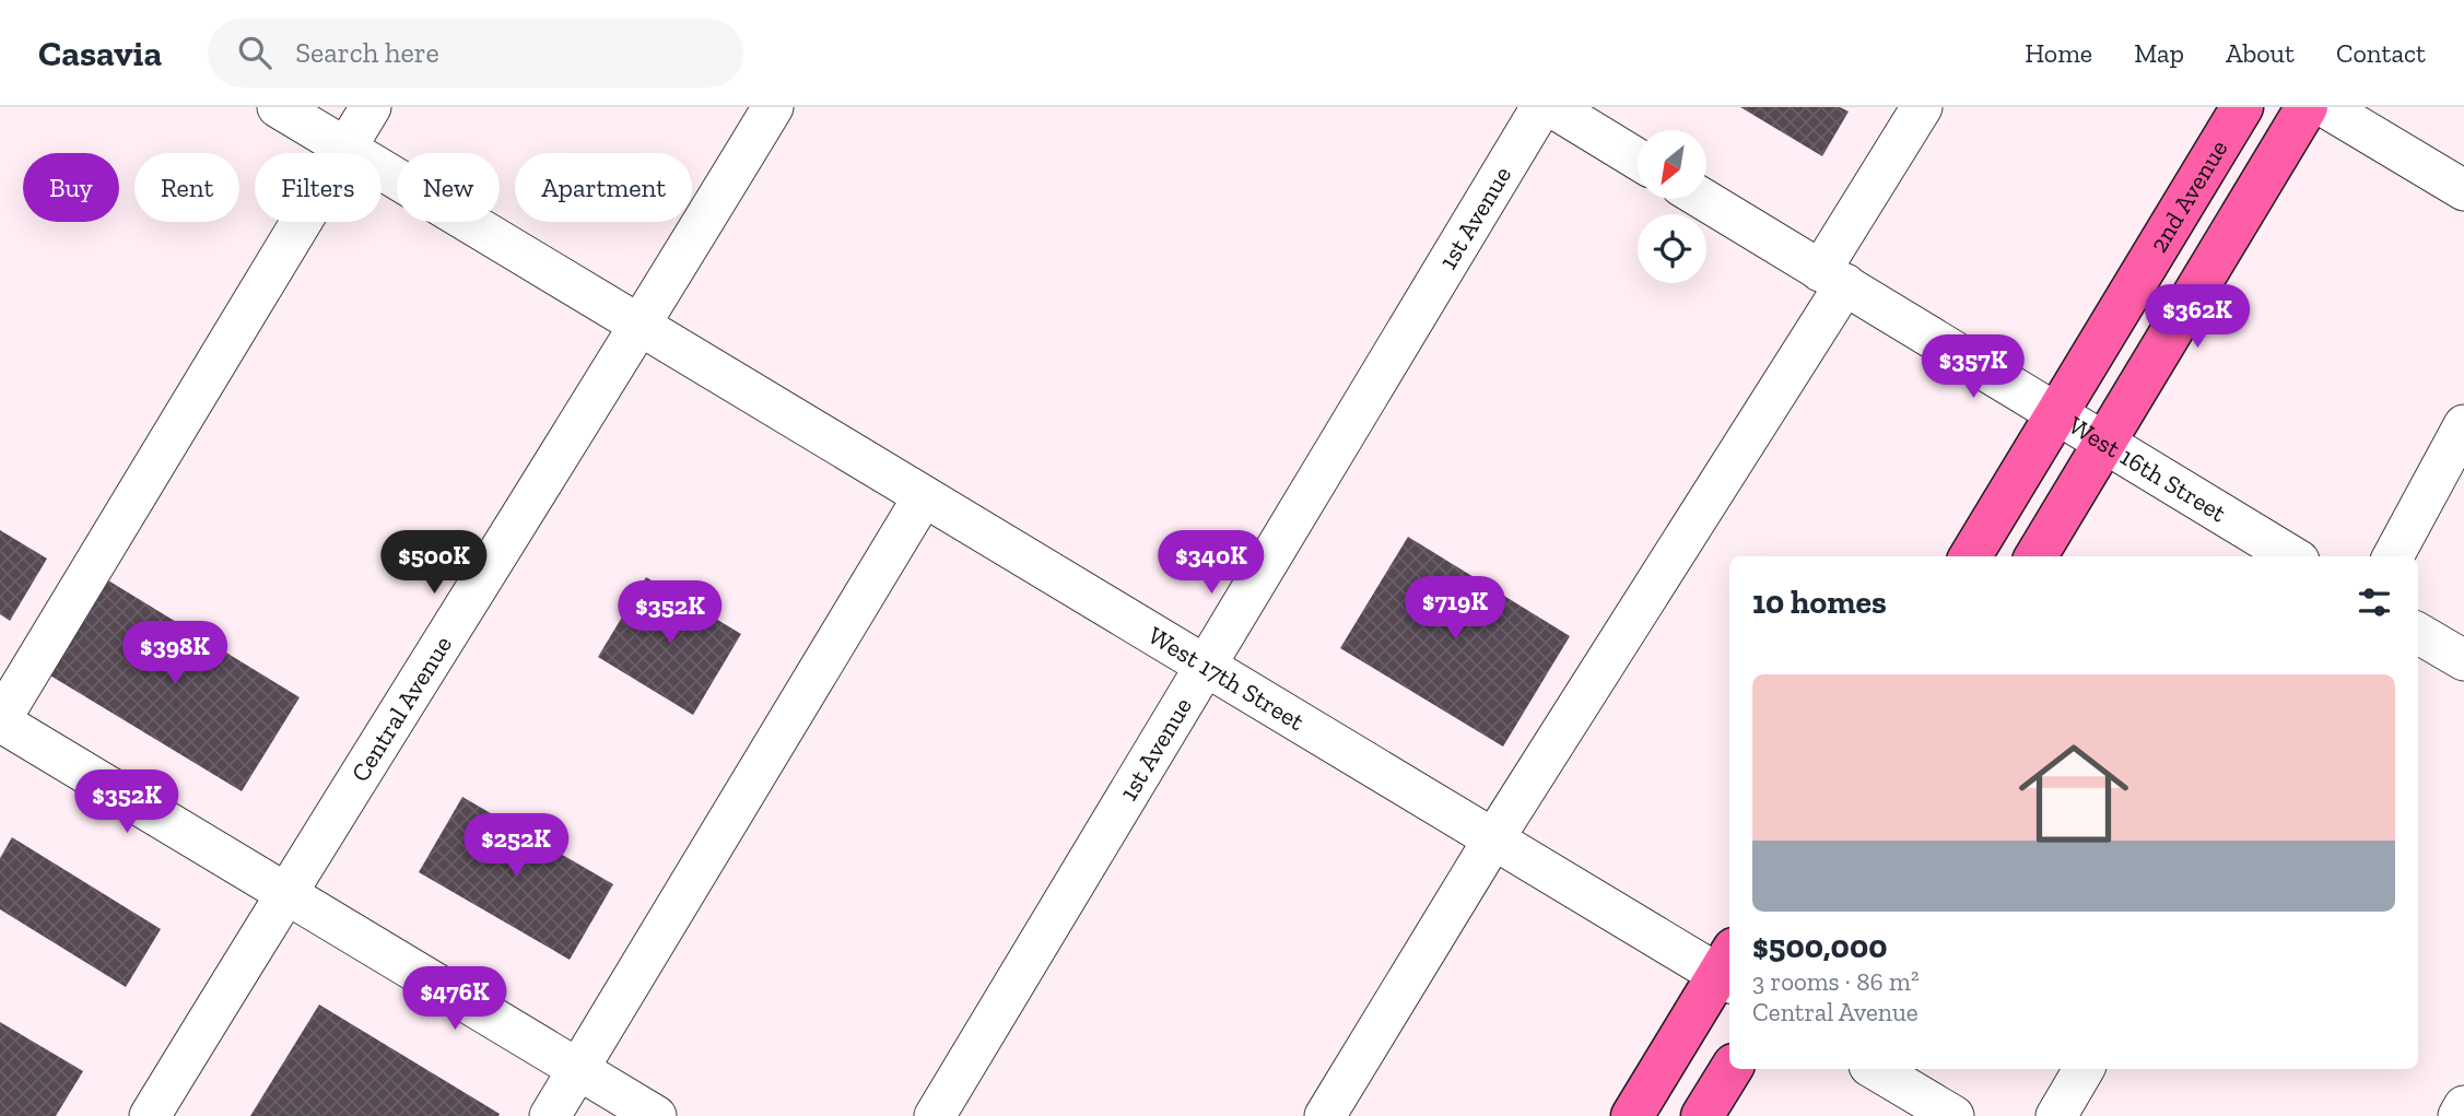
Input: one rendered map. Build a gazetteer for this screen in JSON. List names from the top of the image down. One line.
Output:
{"streets":{"main road":["2nd Avenue"],"street":["1st Avenue","West 16th Street","West 17th Street","Central Avenue"]},"crossings":[["2nd Avenue","West 16th Street"],["1st Avenue","West 17th Street"],["West 17th Street","Central Avenue"]],"north":"bottom left","page":{"header":"Casavia","search":"Search here","nav":["Home","Map","About","Contact"],"chip":["Buy","Rent","Filters","New","Apartment"],"price":["$362K","$357K","$500K","$340K","$719K","$352K","$398K","$352K","$252K","$476K"],"heading":"10 homes","list":[{"name":"$500,000","note":"3 rooms · 86 m² · Central Avenue"}]}}
